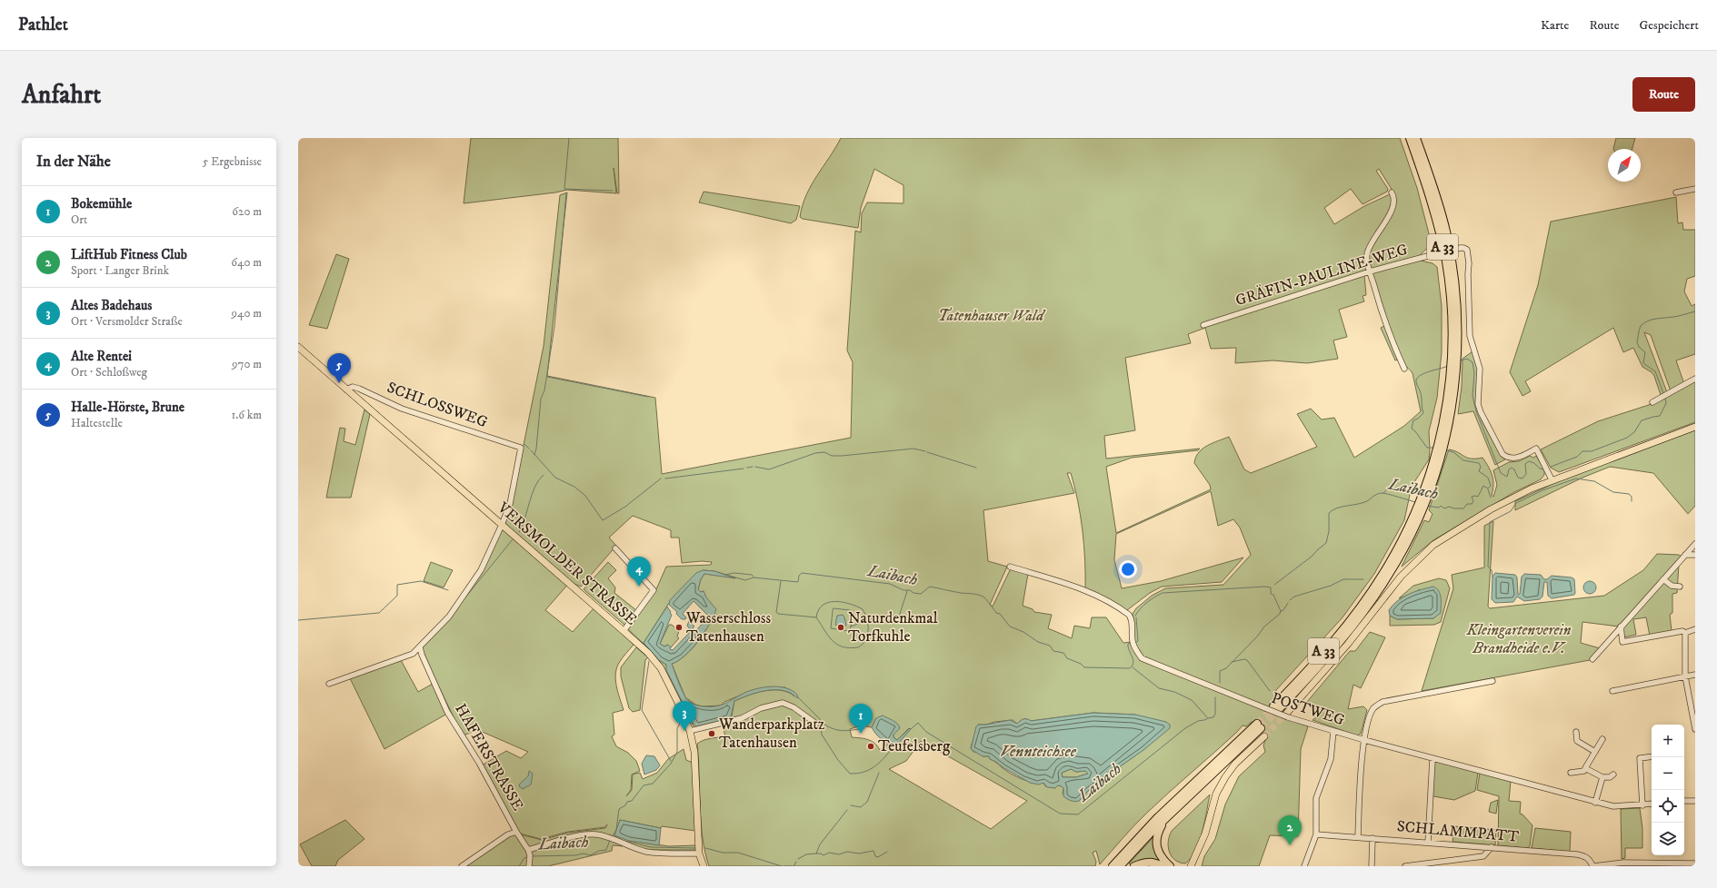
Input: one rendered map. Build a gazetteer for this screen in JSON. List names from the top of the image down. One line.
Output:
{"streets":{"highway":["A 33"],"main road":["VERSMOLDER STRASSE"],"street":["GRÄFIN-PAULINE-WEG","SCHLOSSWEG","POSTWEG","HAFERSTRASSE","SCHLAMMPATT"]},"crossings":[["SCHLOSSWEG","VERSMOLDER STRASSE"]],"water":["Laibach","Vennteichsee"],"parks":["Tatenhauser Wald","Kleingartenverein Brandheide e.V."],"places":["Wasserschloss Tatenhausen","Naturdenkmal Torfkuhle","Wanderparkplatz Tatenhausen","Teufelsberg"],"north":"top right","page":{"header":"Pathlet","nav":["Karte","Route","Gespeichert"],"buttons":"Route","title":"Anfahrt","heading":["In der Nähe","5 Ergebnisse"],"list":[{"mark":"1","name":"Bokemühle","note":"Ort","value":"620 m"},{"mark":"2","name":"LiftHub Fitness Club","note":"Sport · Langer Brink","value":"640 m"},{"mark":"3","name":"Altes Badehaus","note":"Ort · Versmolder Straße","value":"940 m"},{"mark":"4","name":"Alte Rentei","note":"Ort · Schloßweg","value":"970 m"},{"mark":"5","name":"Halle-Hörste, Brune","note":"Haltestelle","value":"1.6 km"}],"pins":["5","4","3","1","2"],"map_buttons":["+","−"]}}
